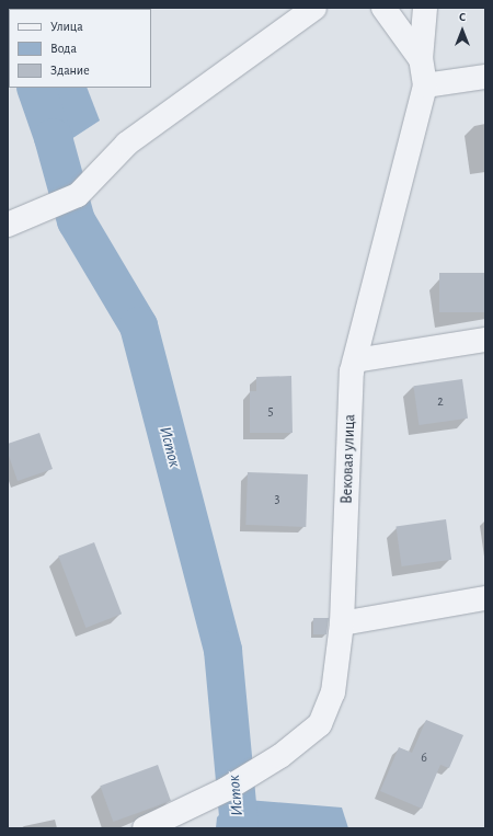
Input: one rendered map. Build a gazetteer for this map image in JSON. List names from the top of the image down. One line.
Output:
{"streets":{"street":["Вековая улица"]},"water":["Исток"],"house_numbers":["2","5","3","6"],"legend":["Улица","Вода","Здание"],"north":"top"}
